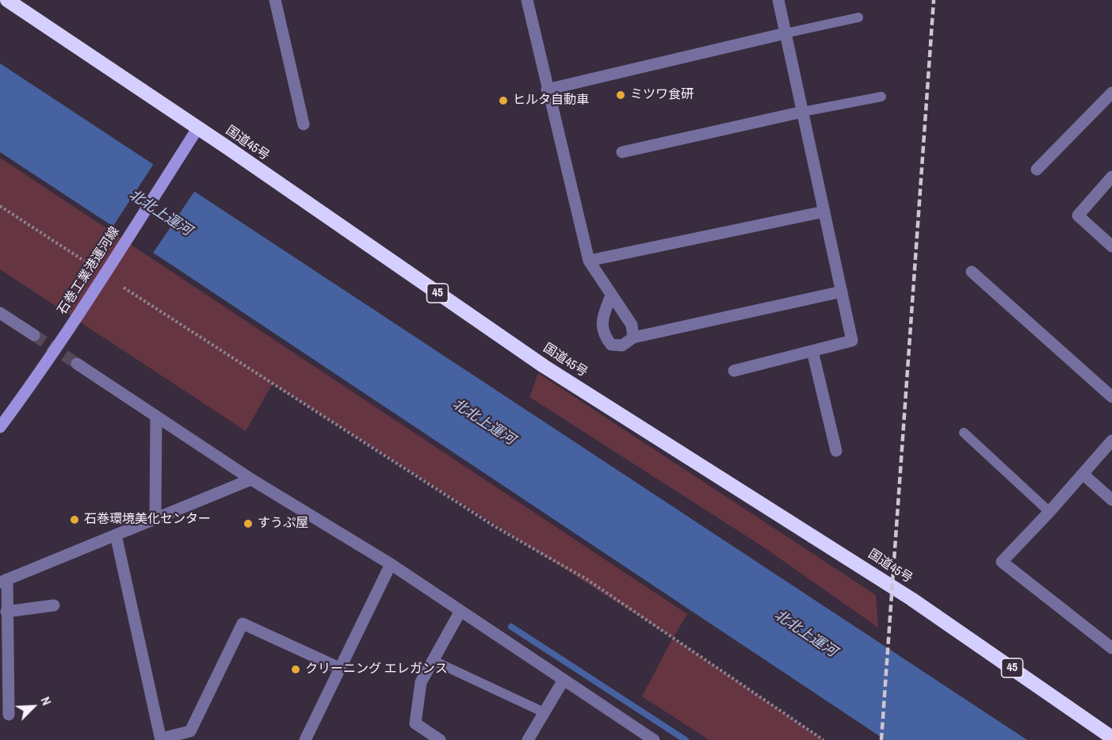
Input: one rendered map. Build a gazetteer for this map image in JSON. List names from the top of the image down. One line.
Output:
{"streets":{"highway":["国道45号","45"],"street":["石巻工業港運河線"]},"crossings":[["国道45号","石巻工業港運河線"]],"water":["北北上運河"],"places":["ミツワ食研","ヒルタ自動車","石巻環境美化センター","すうぷ屋","クリーニング エレガンス"],"north":"top right"}
